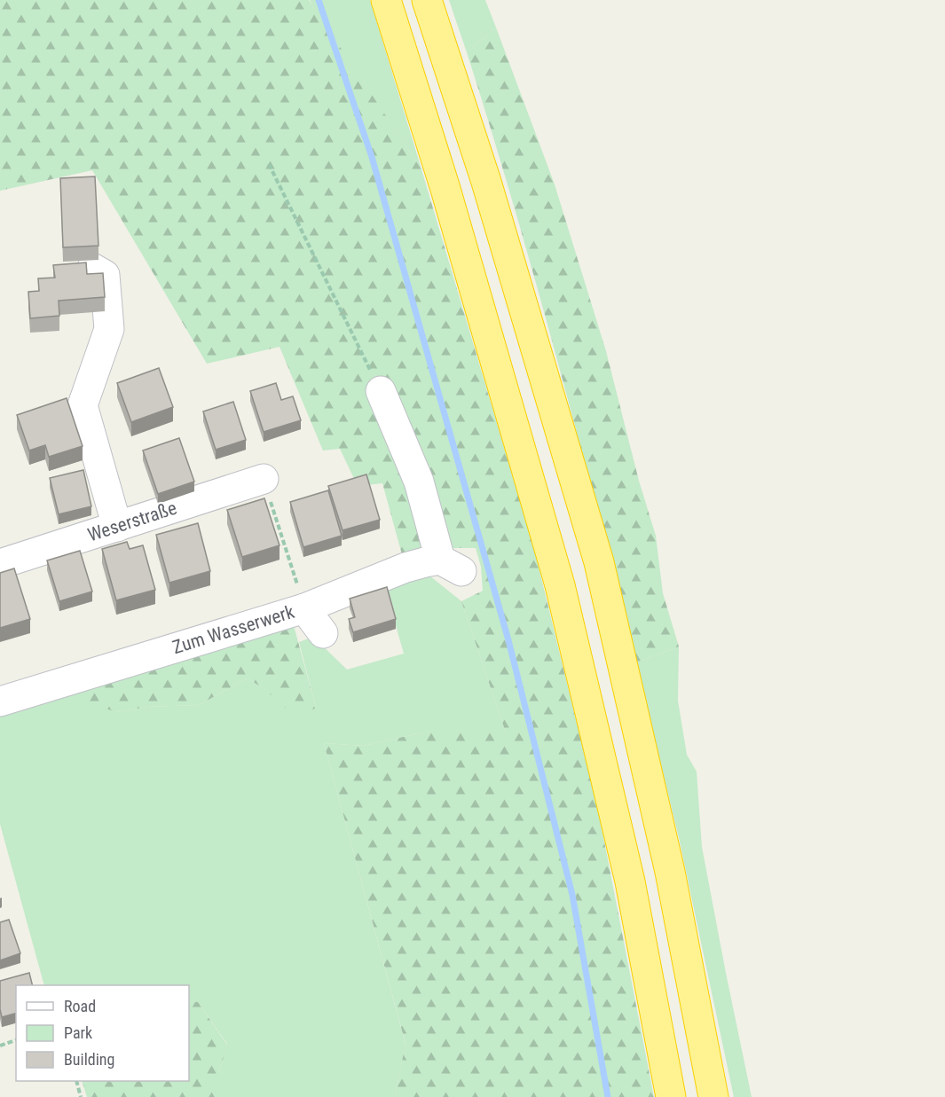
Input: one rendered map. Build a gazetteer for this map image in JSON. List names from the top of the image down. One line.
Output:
{"streets":{"street":["Weserstraße","Zum Wasserwerk"]},"legend":["Road","Park","Building"]}
